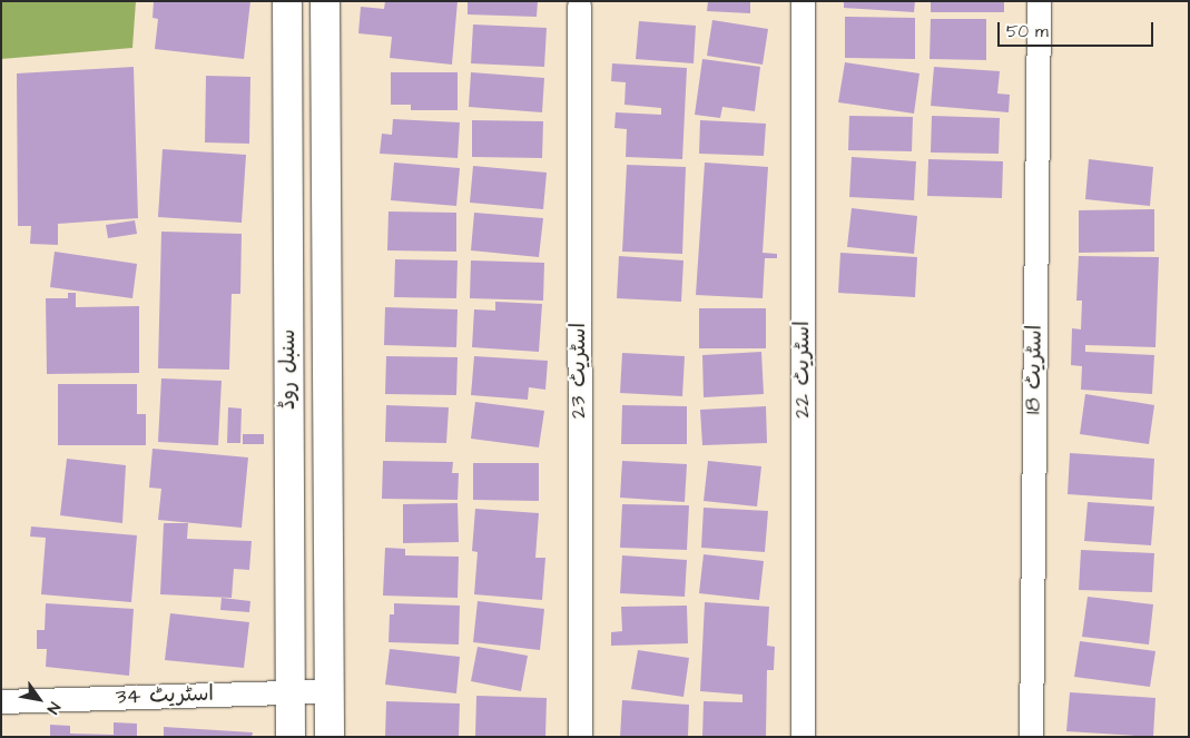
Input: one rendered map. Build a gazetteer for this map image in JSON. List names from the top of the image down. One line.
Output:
{"streets":{"street":["سنبل روڈ","اسٹریٹ 22","اسٹریٹ 18","اسٹریٹ 23","اسٹریٹ 34"]},"crossings":[["سنبل روڈ","اسٹریٹ 34"]],"scale_bar":"50 m","north":"bottom right"}
